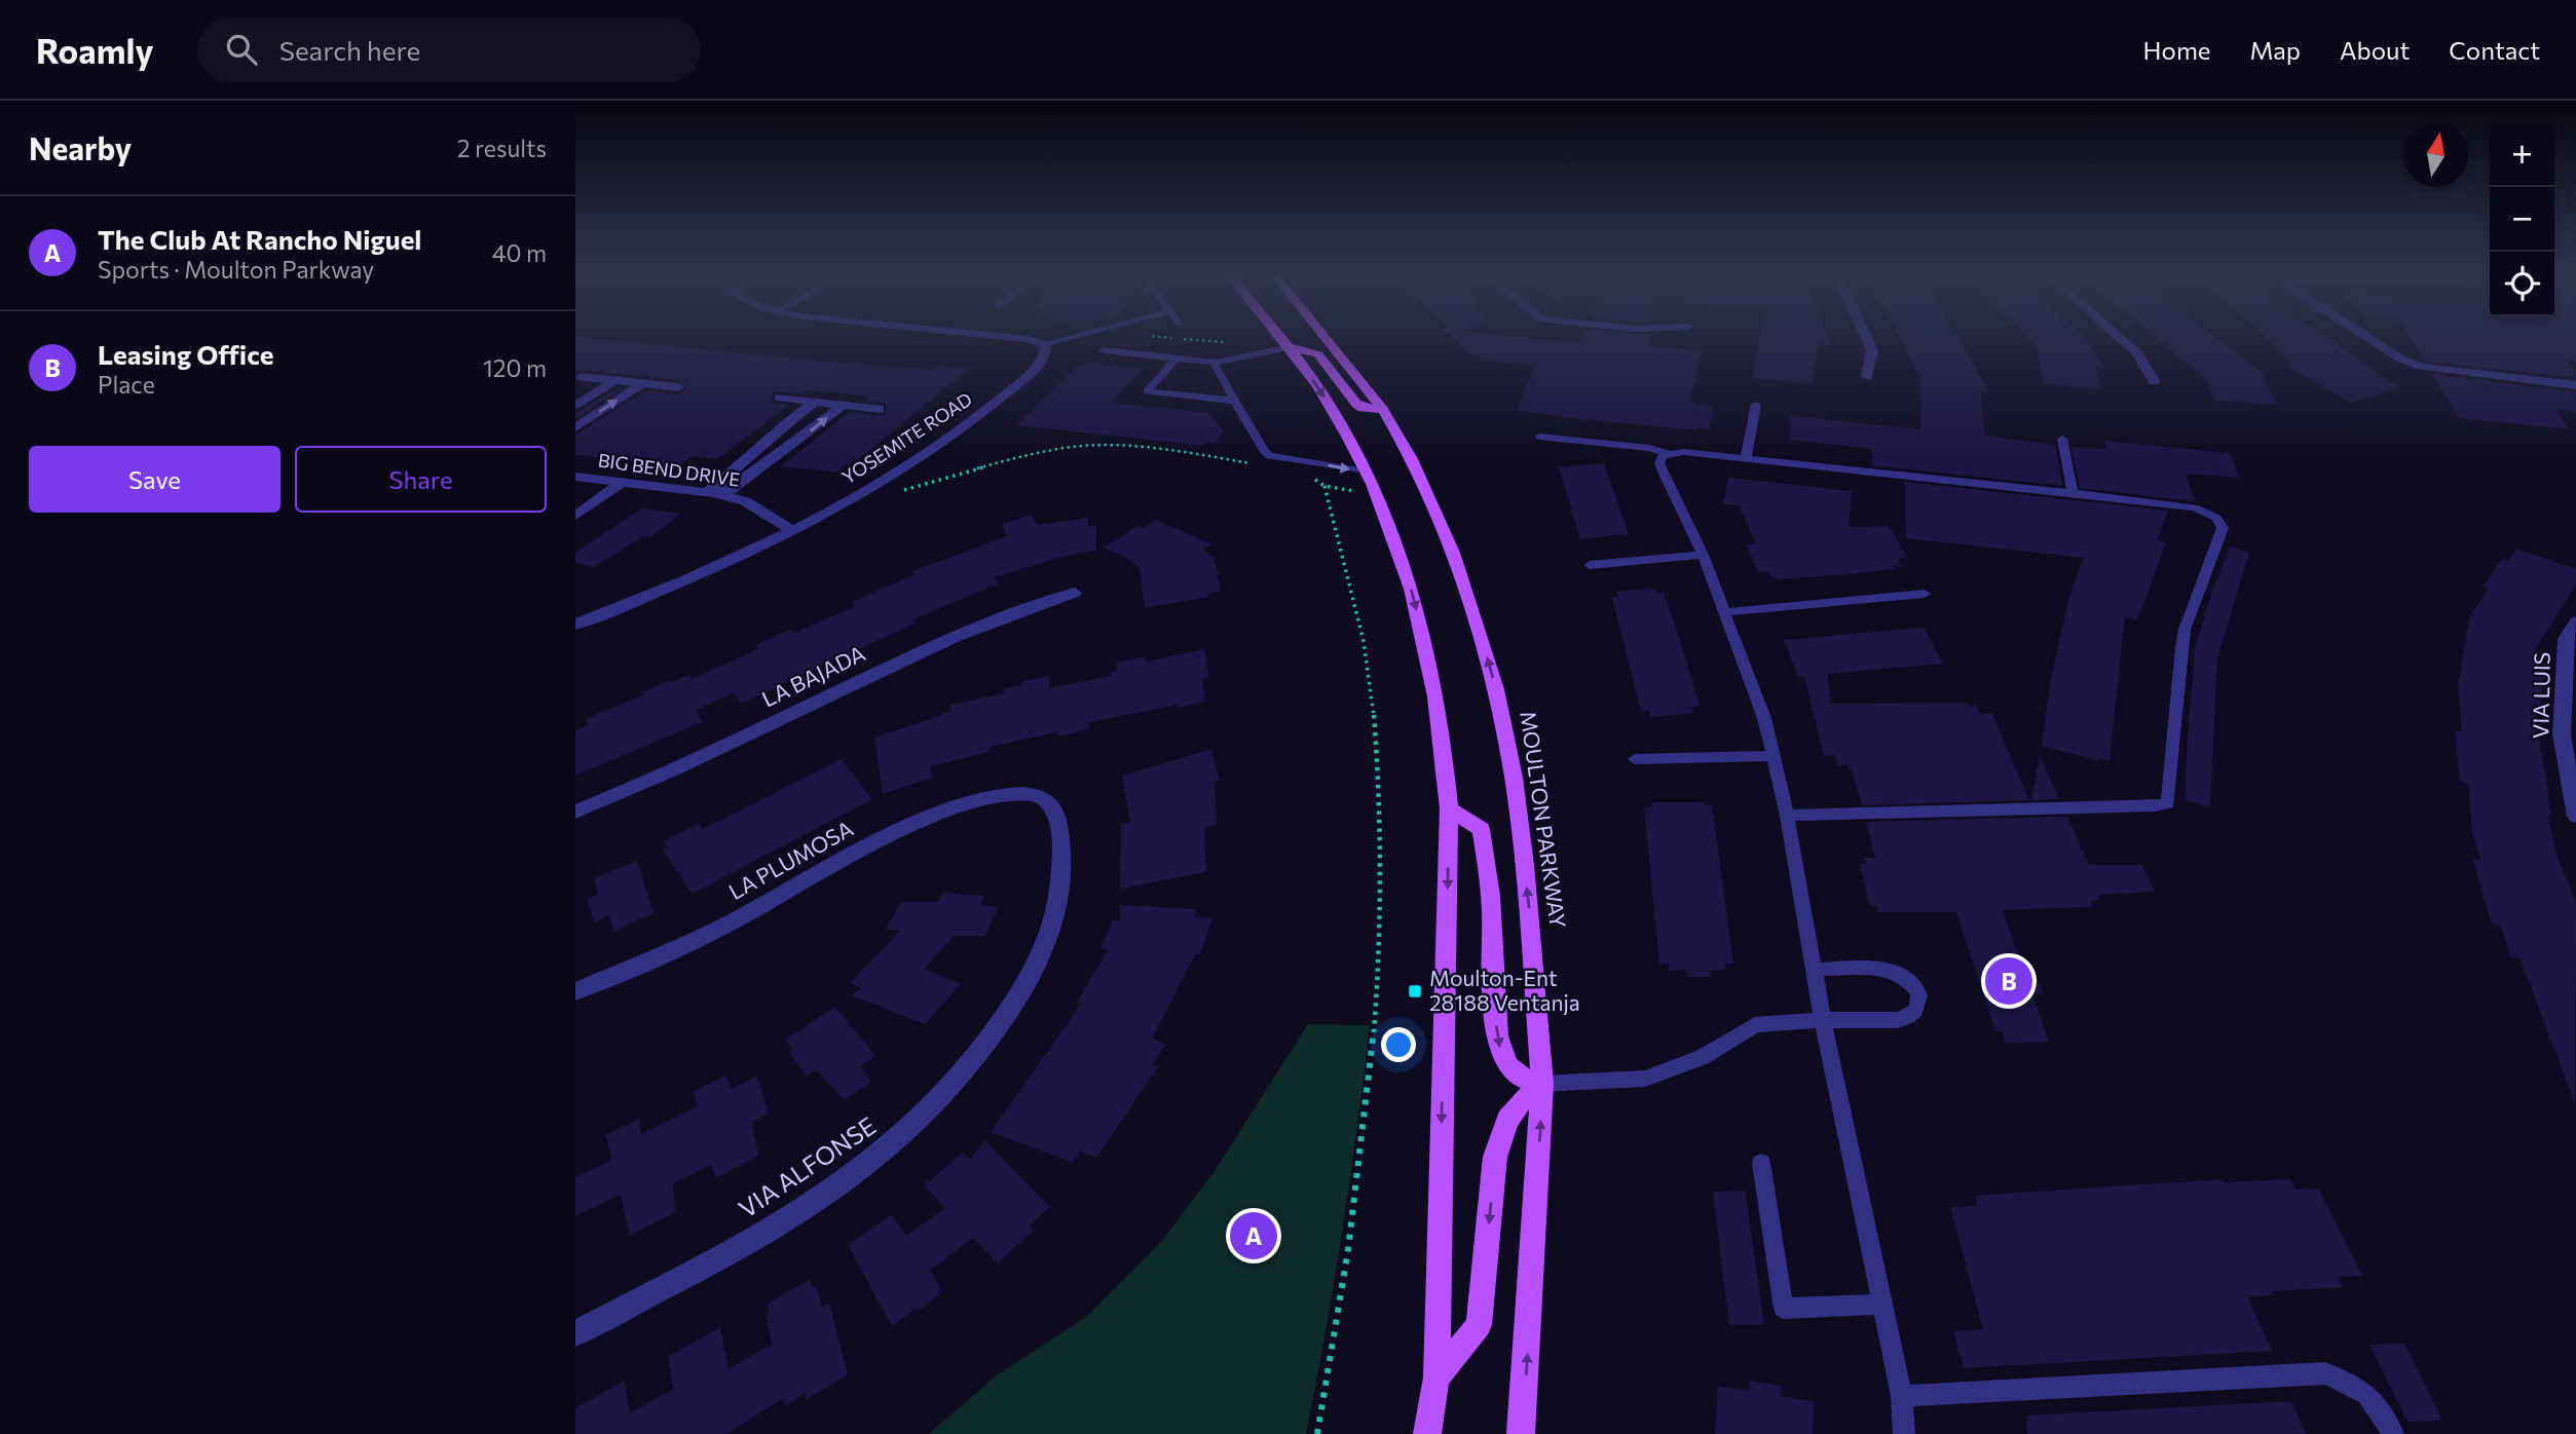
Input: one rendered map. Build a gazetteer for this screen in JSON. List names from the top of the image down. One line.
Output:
{"streets":{"main road":["MOULTON PARKWAY"],"street":["YOSEMITE ROAD","BIG BEND DRIVE","LA BAJADA","VIA LUIS","LA PLUMOSA","VIA ALFONSE"]},"crossings":[["YOSEMITE ROAD","BIG BEND DRIVE"],["LA PLUMOSA","VIA ALFONSE"]],"places":{"transit":["Moulton-Ent 28188 Ventanja"]},"north":"top","page":{"header":"Roamly","search":"Search here","nav":["Home","Map","About","Contact"],"heading":["Nearby","2 results"],"map_buttons":["+","−"],"list":[{"mark":"A","name":"The Club At Rancho Niguel","note":"Sports · Moulton Parkway","value":"40 m"},{"mark":"B","name":"Leasing Office","note":"Place","value":"120 m"}],"buttons":["Save","Share"],"pins":["B","A"]}}
